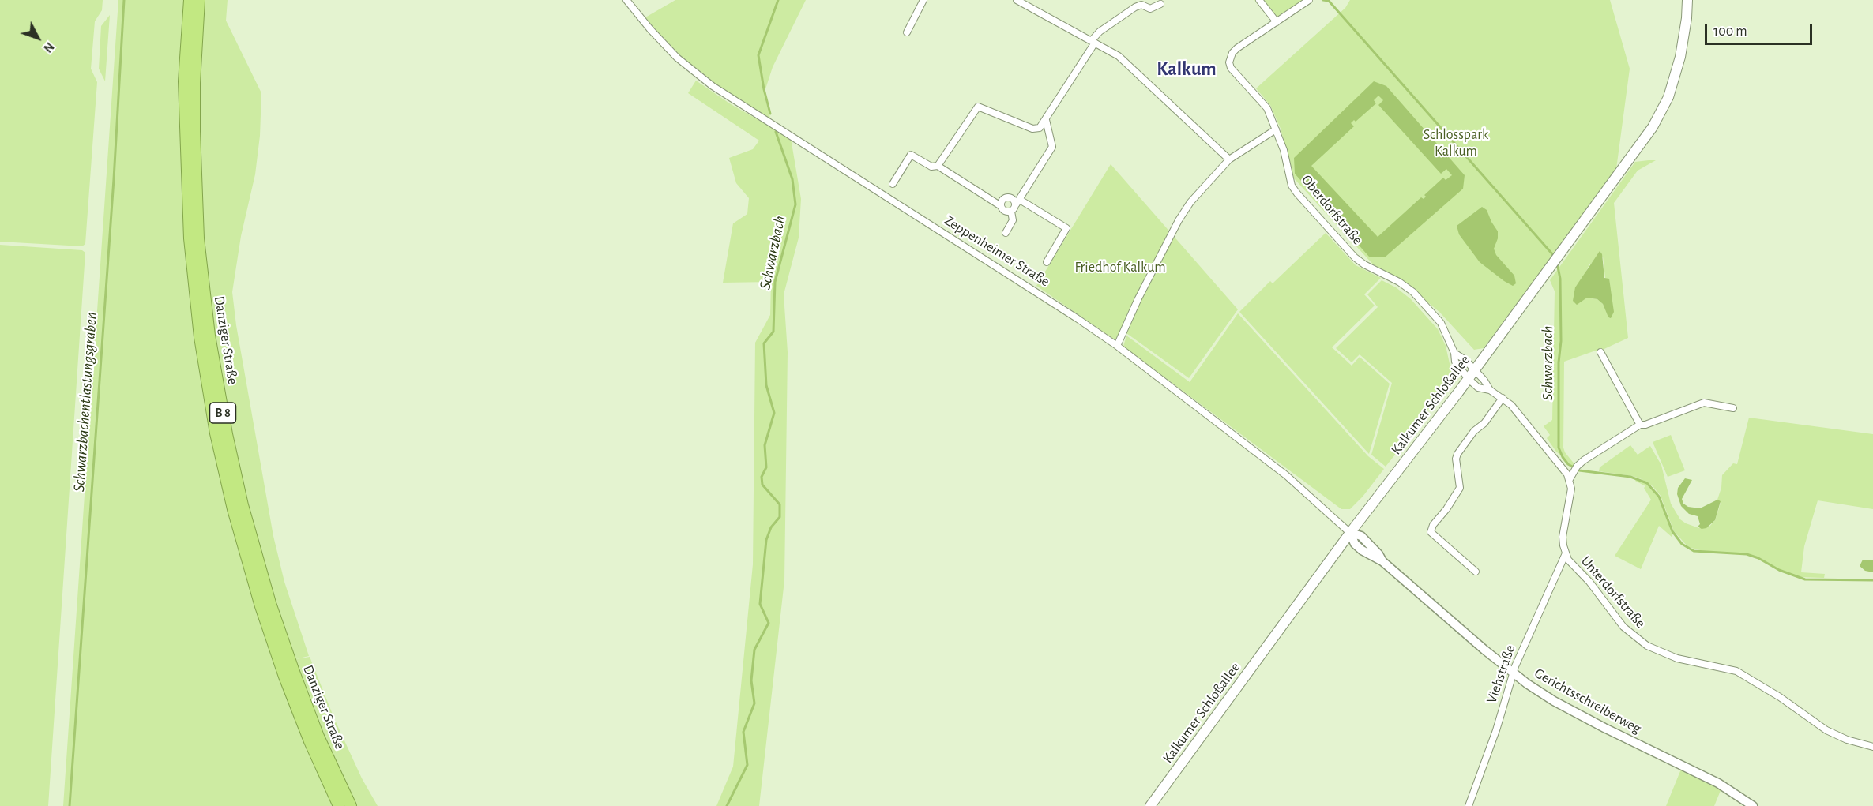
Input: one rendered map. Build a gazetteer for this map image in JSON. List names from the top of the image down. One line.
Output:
{"streets":{"highway":["Danziger Straße","B 8"],"main road":["Kalkumer Schloßallee"],"street":["Oberdorfstraße","Zeppenheimer Straße","Unterdorfstraße","Viehstraße","Gerichtsschreiberweg"]},"crossings":[["Oberdorfstraße","Kalkumer Schloßallee"],["Zeppenheimer Straße","Kalkumer Schloßallee"],["Zeppenheimer Straße","Gerichtsschreiberweg"],["Kalkumer Schloßallee","Gerichtsschreiberweg"],["Unterdorfstraße","Viehstraße"],["Viehstraße","Gerichtsschreiberweg"]],"districts":["Kalkum"],"water":["Schwarzbach","Schwarzbachentlastungsgraben"],"parks":["Schlosspark Kalkum","Friedhof Kalkum"],"scale_bar":"100 m","north":"bottom right"}
